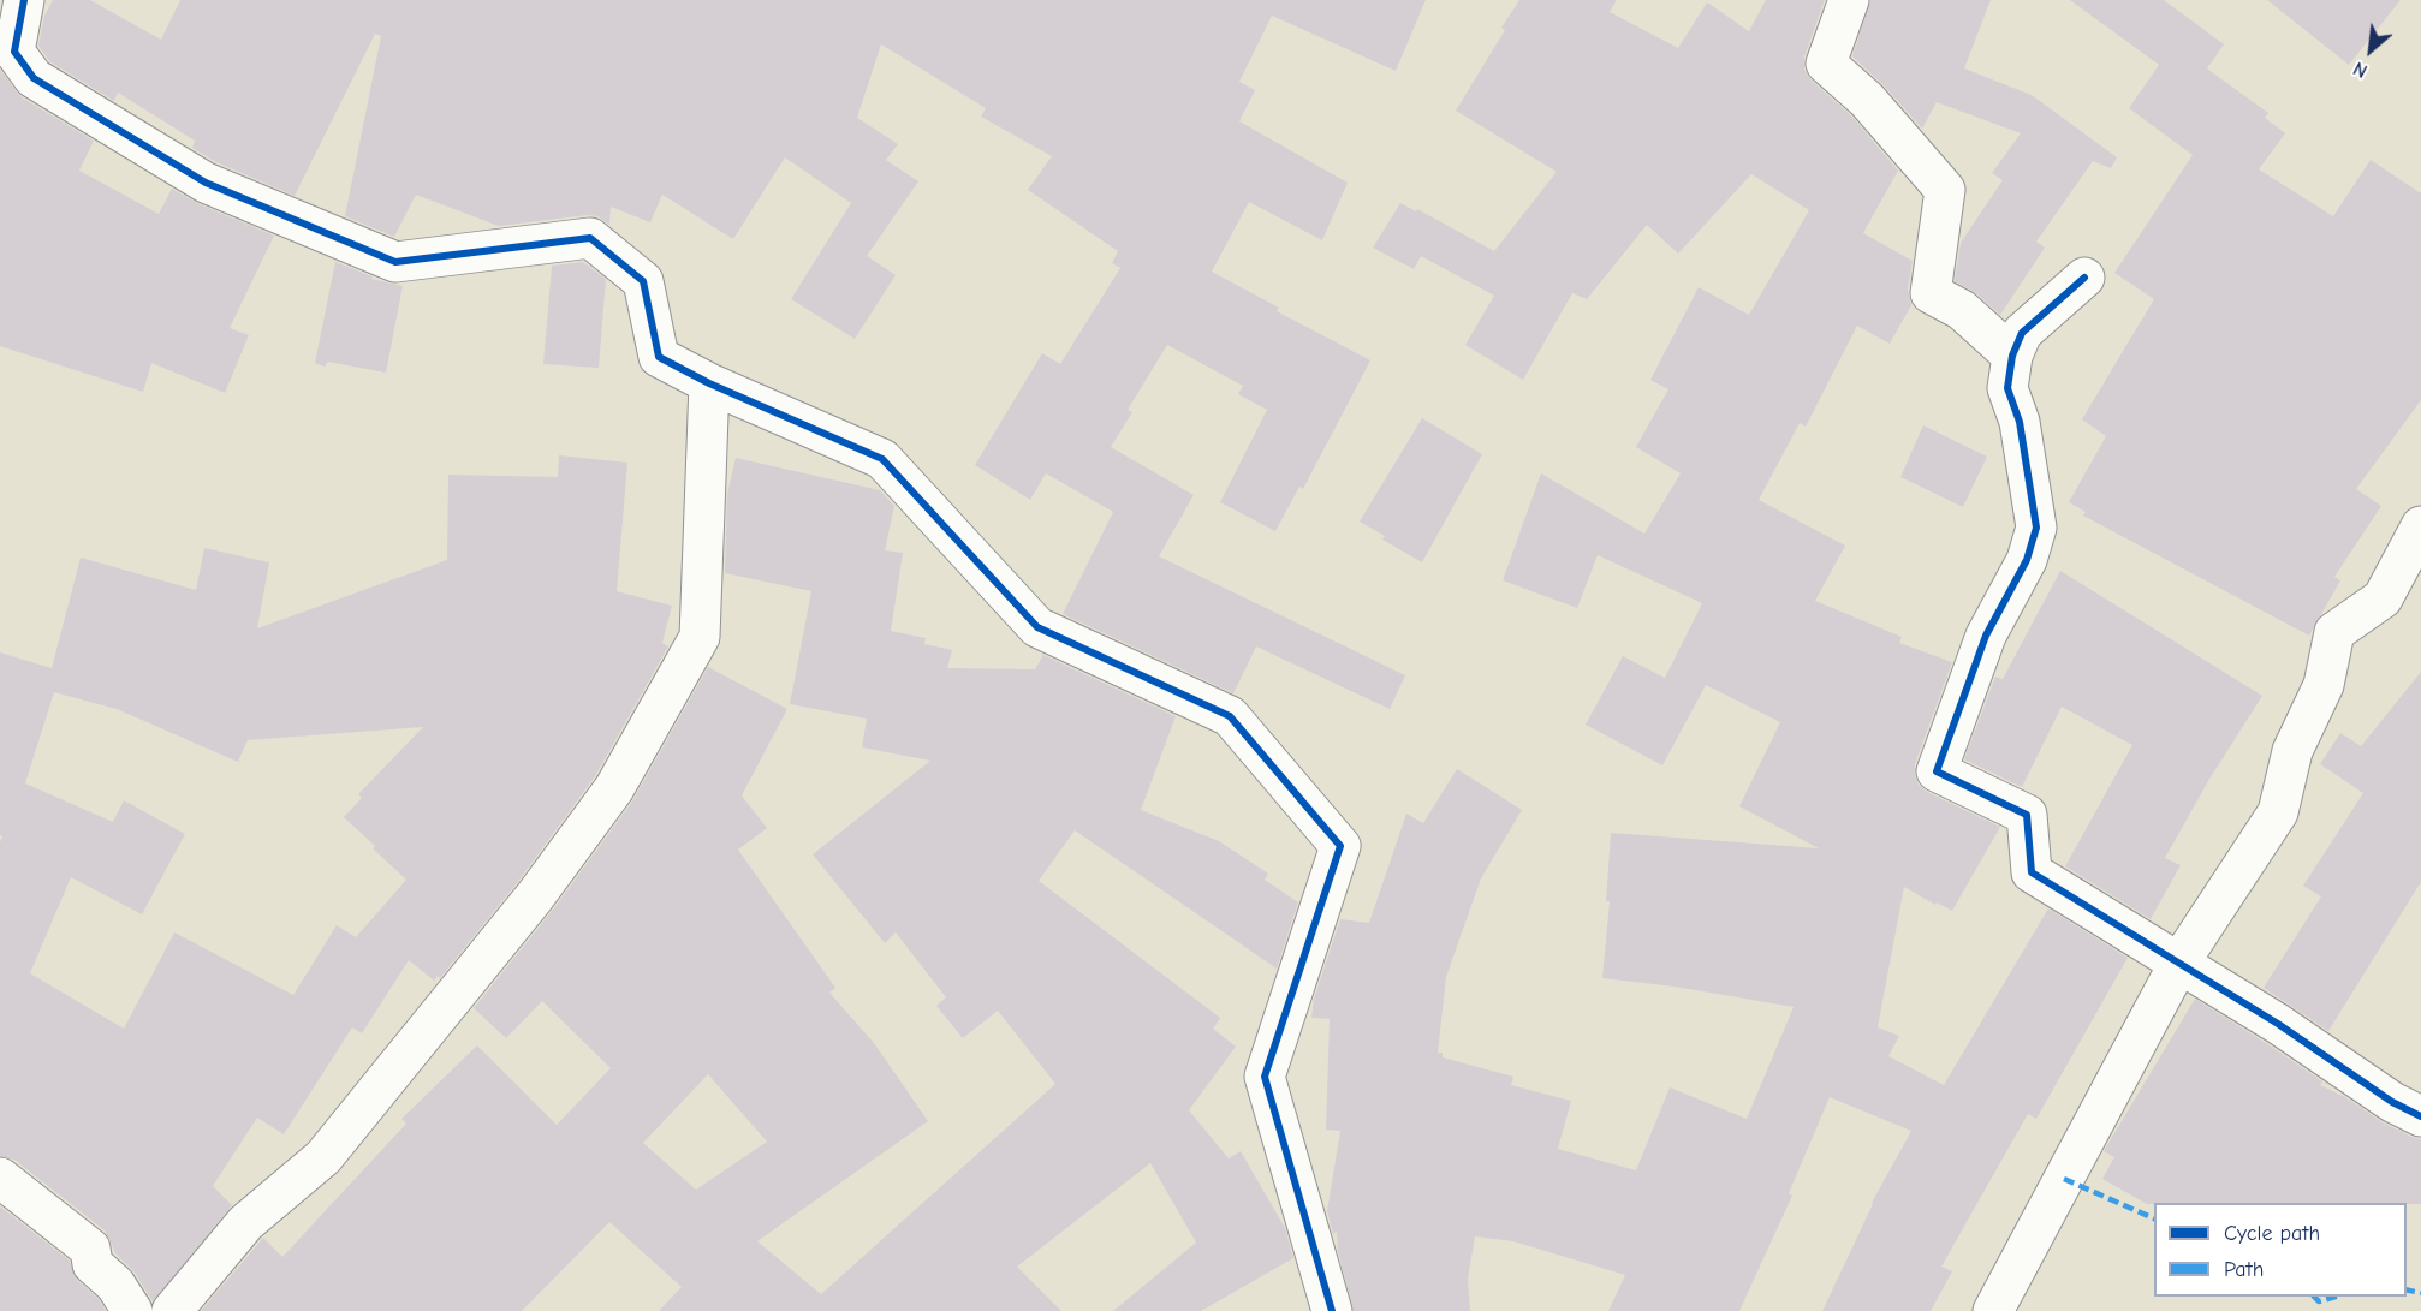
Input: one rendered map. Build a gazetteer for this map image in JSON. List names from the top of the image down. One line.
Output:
{"legend":["Cycle path","Path"],"north":"bottom left"}
